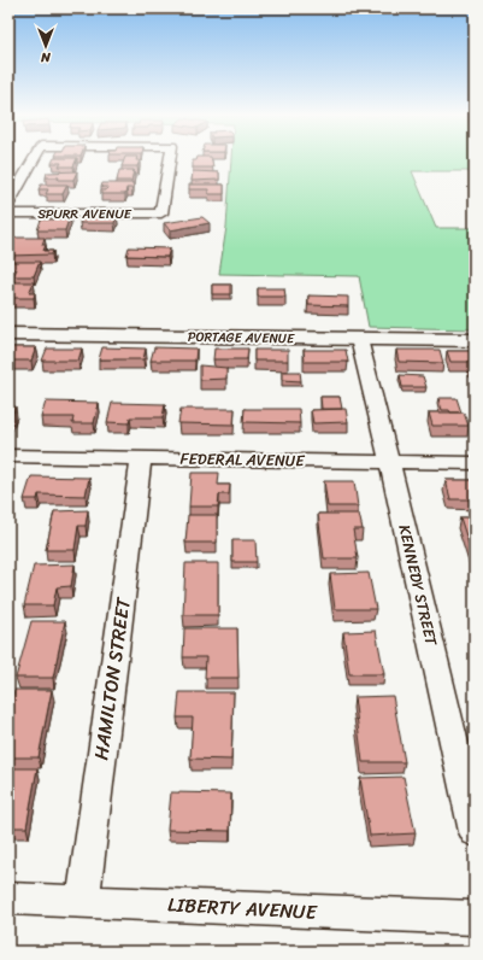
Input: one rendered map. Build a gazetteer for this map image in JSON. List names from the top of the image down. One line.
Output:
{"streets":{"street":["SPURR AVENUE","PORTAGE AVENUE","FEDERAL AVENUE","KENNEDY STREET","HAMILTON STREET","LIBERTY AVENUE"]},"crossings":[["PORTAGE AVENUE","KENNEDY STREET"],["FEDERAL AVENUE","KENNEDY STREET"],["FEDERAL AVENUE","HAMILTON STREET"],["HAMILTON STREET","LIBERTY AVENUE"]],"north":"bottom"}
